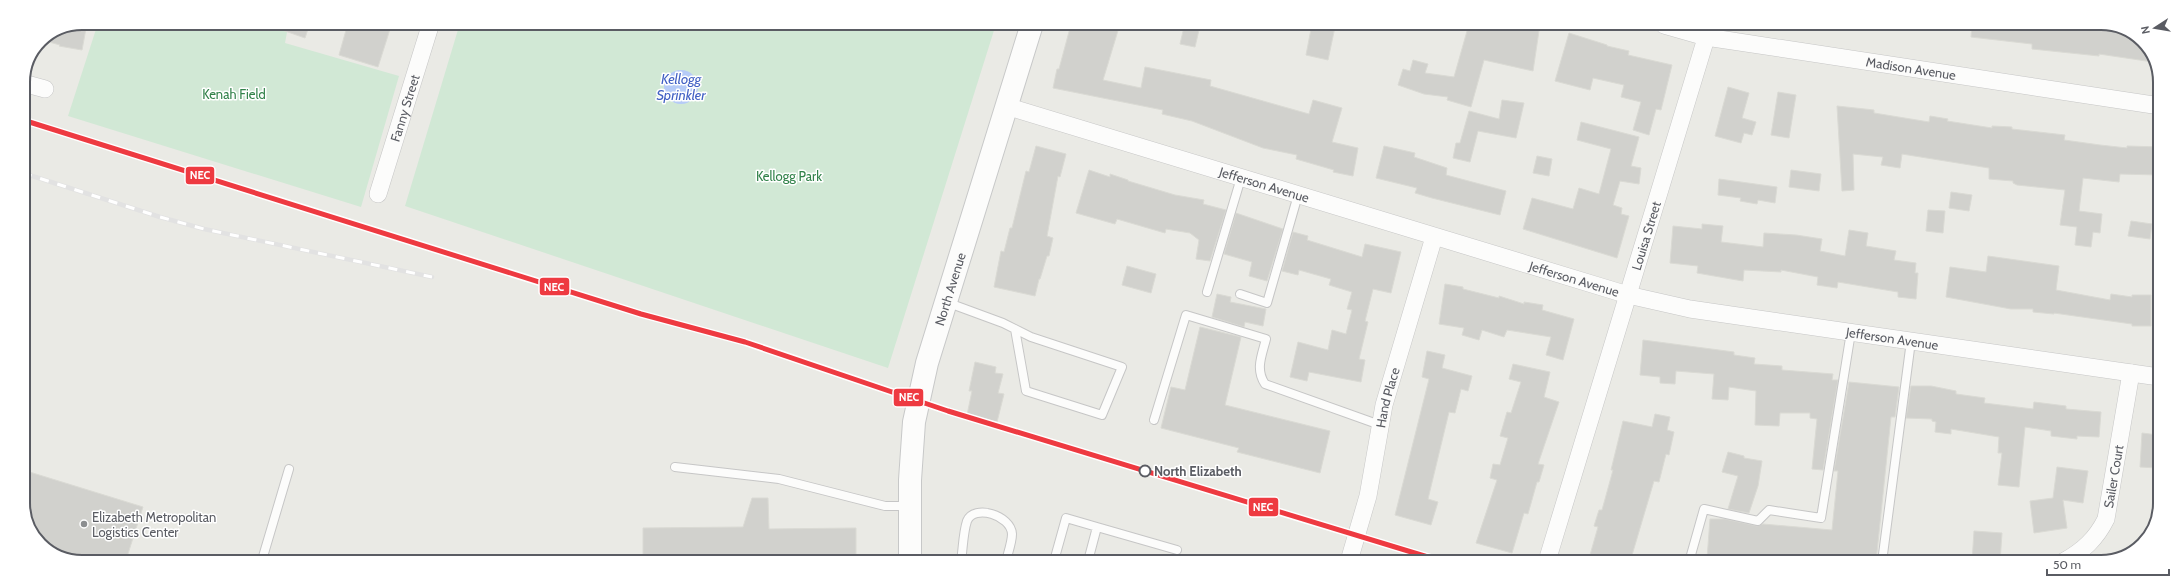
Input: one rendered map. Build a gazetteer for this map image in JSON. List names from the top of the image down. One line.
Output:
{"streets":{"main road":["North Avenue"],"street":["Madison Avenue","Fanny Street","Jefferson Avenue","Louisa Street","Hand Place","Sailer Court"]},"crossings":[["Madison Avenue","Louisa Street"],["Jefferson Avenue","Louisa Street"],["Jefferson Avenue","North Avenue"],["Jefferson Avenue","Hand Place"],["Jefferson Avenue","Sailer Court"]],"water":["Kellogg Sprinkler"],"parks":["Kenah Field","Kellogg Park"],"places":["North Elizabeth","Elizabeth Metropolitan Logistics Center"],"lines":["transit line NEC"],"scale_bar":"50 m","north":"left"}
